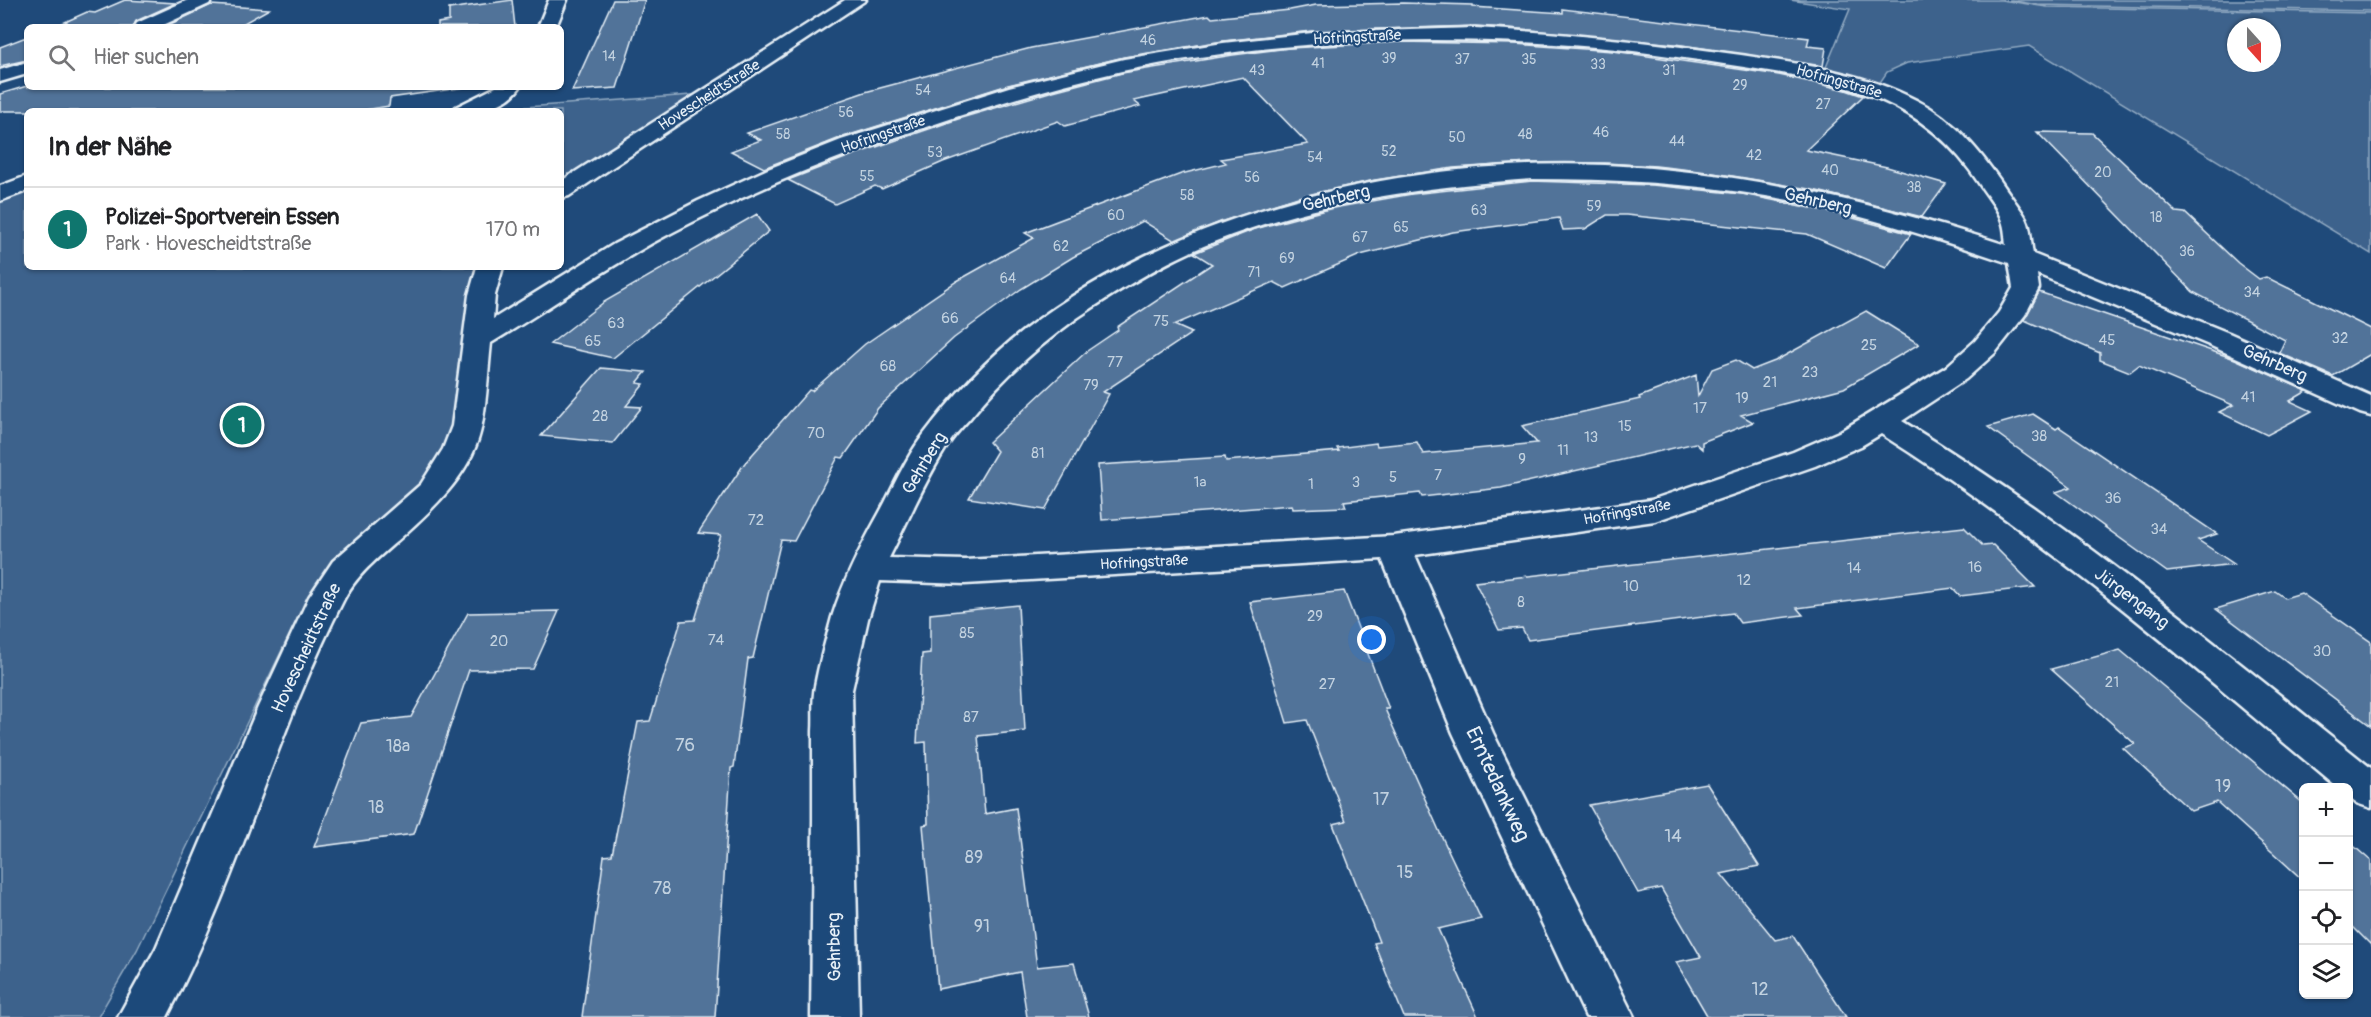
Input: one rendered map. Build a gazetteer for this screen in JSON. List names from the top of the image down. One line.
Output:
{"streets":{"street":["Hofringstraße","Hovescheidtstraße","Gehrberg","Jürgengang","Erntedankweg"]},"crossings":[["Hofringstraße","Hovescheidtstraße"],["Hofringstraße","Gehrberg"],["Hofringstraße","Jürgengang"],["Hofringstraße","Erntedankweg"]],"house_numbers":["46","14","39","37","35","41","33","43","31","29","54","27","56","46","58","48","50","44","52","53","42","54","40","20","55","56","38","58","59","63","60","18","65","67","62","36","69","71","64","34","66","75","63","32","45","65","25","77","68","23","21","79","41","19","17","28","15","70","38","13","11","81","9","7","5","1a","3","1","36","72","34","16","14","12","10","8","29","85","74","20","30","21","27","87","76","18a","19","17","18","14","89","15","78","91","12"],"north":"bottom","page":{"search":"Hier suchen","heading":"In der Nähe","list":[{"mark":"1","name":"Polizei-Sportverein Essen","note":"Park · Hovescheidtstraße","value":"170 m"}],"pins":"1","map_buttons":["+","−"]}}
